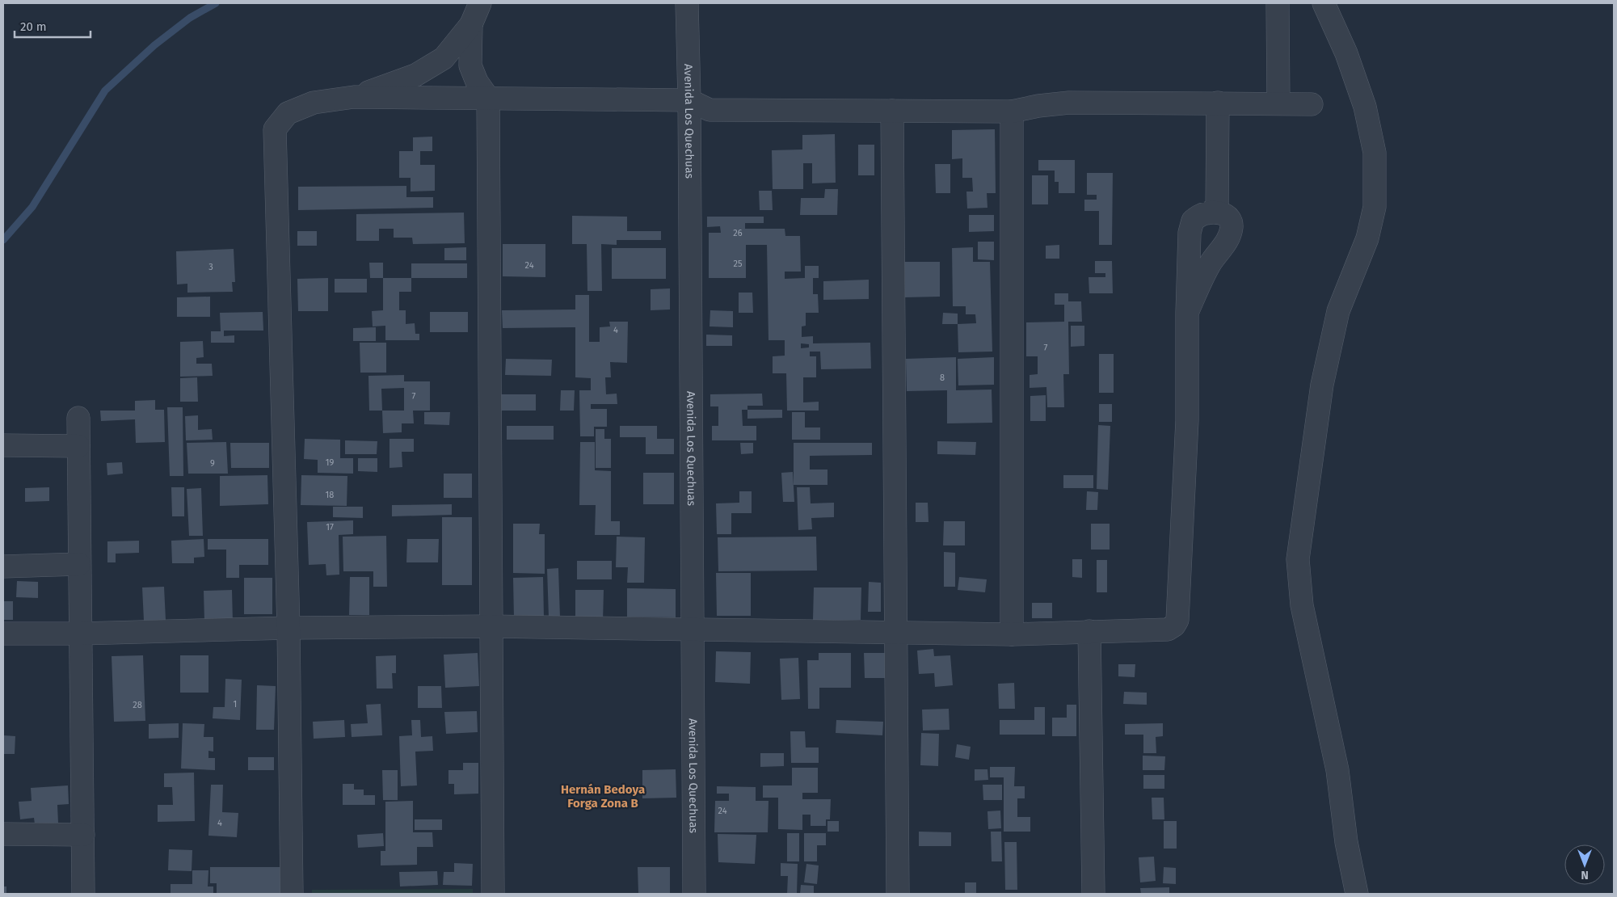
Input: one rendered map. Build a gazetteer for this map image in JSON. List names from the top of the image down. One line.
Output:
{"streets":{"street":["Avenida Los Quechuas"]},"districts":["Hernán Bedoya Forga Zona B"],"house_numbers":["26","25","24","3","4","7","8","7","19","9","18","17","1","28","24","4"],"scale_bar":"20 m","north":"bottom"}
